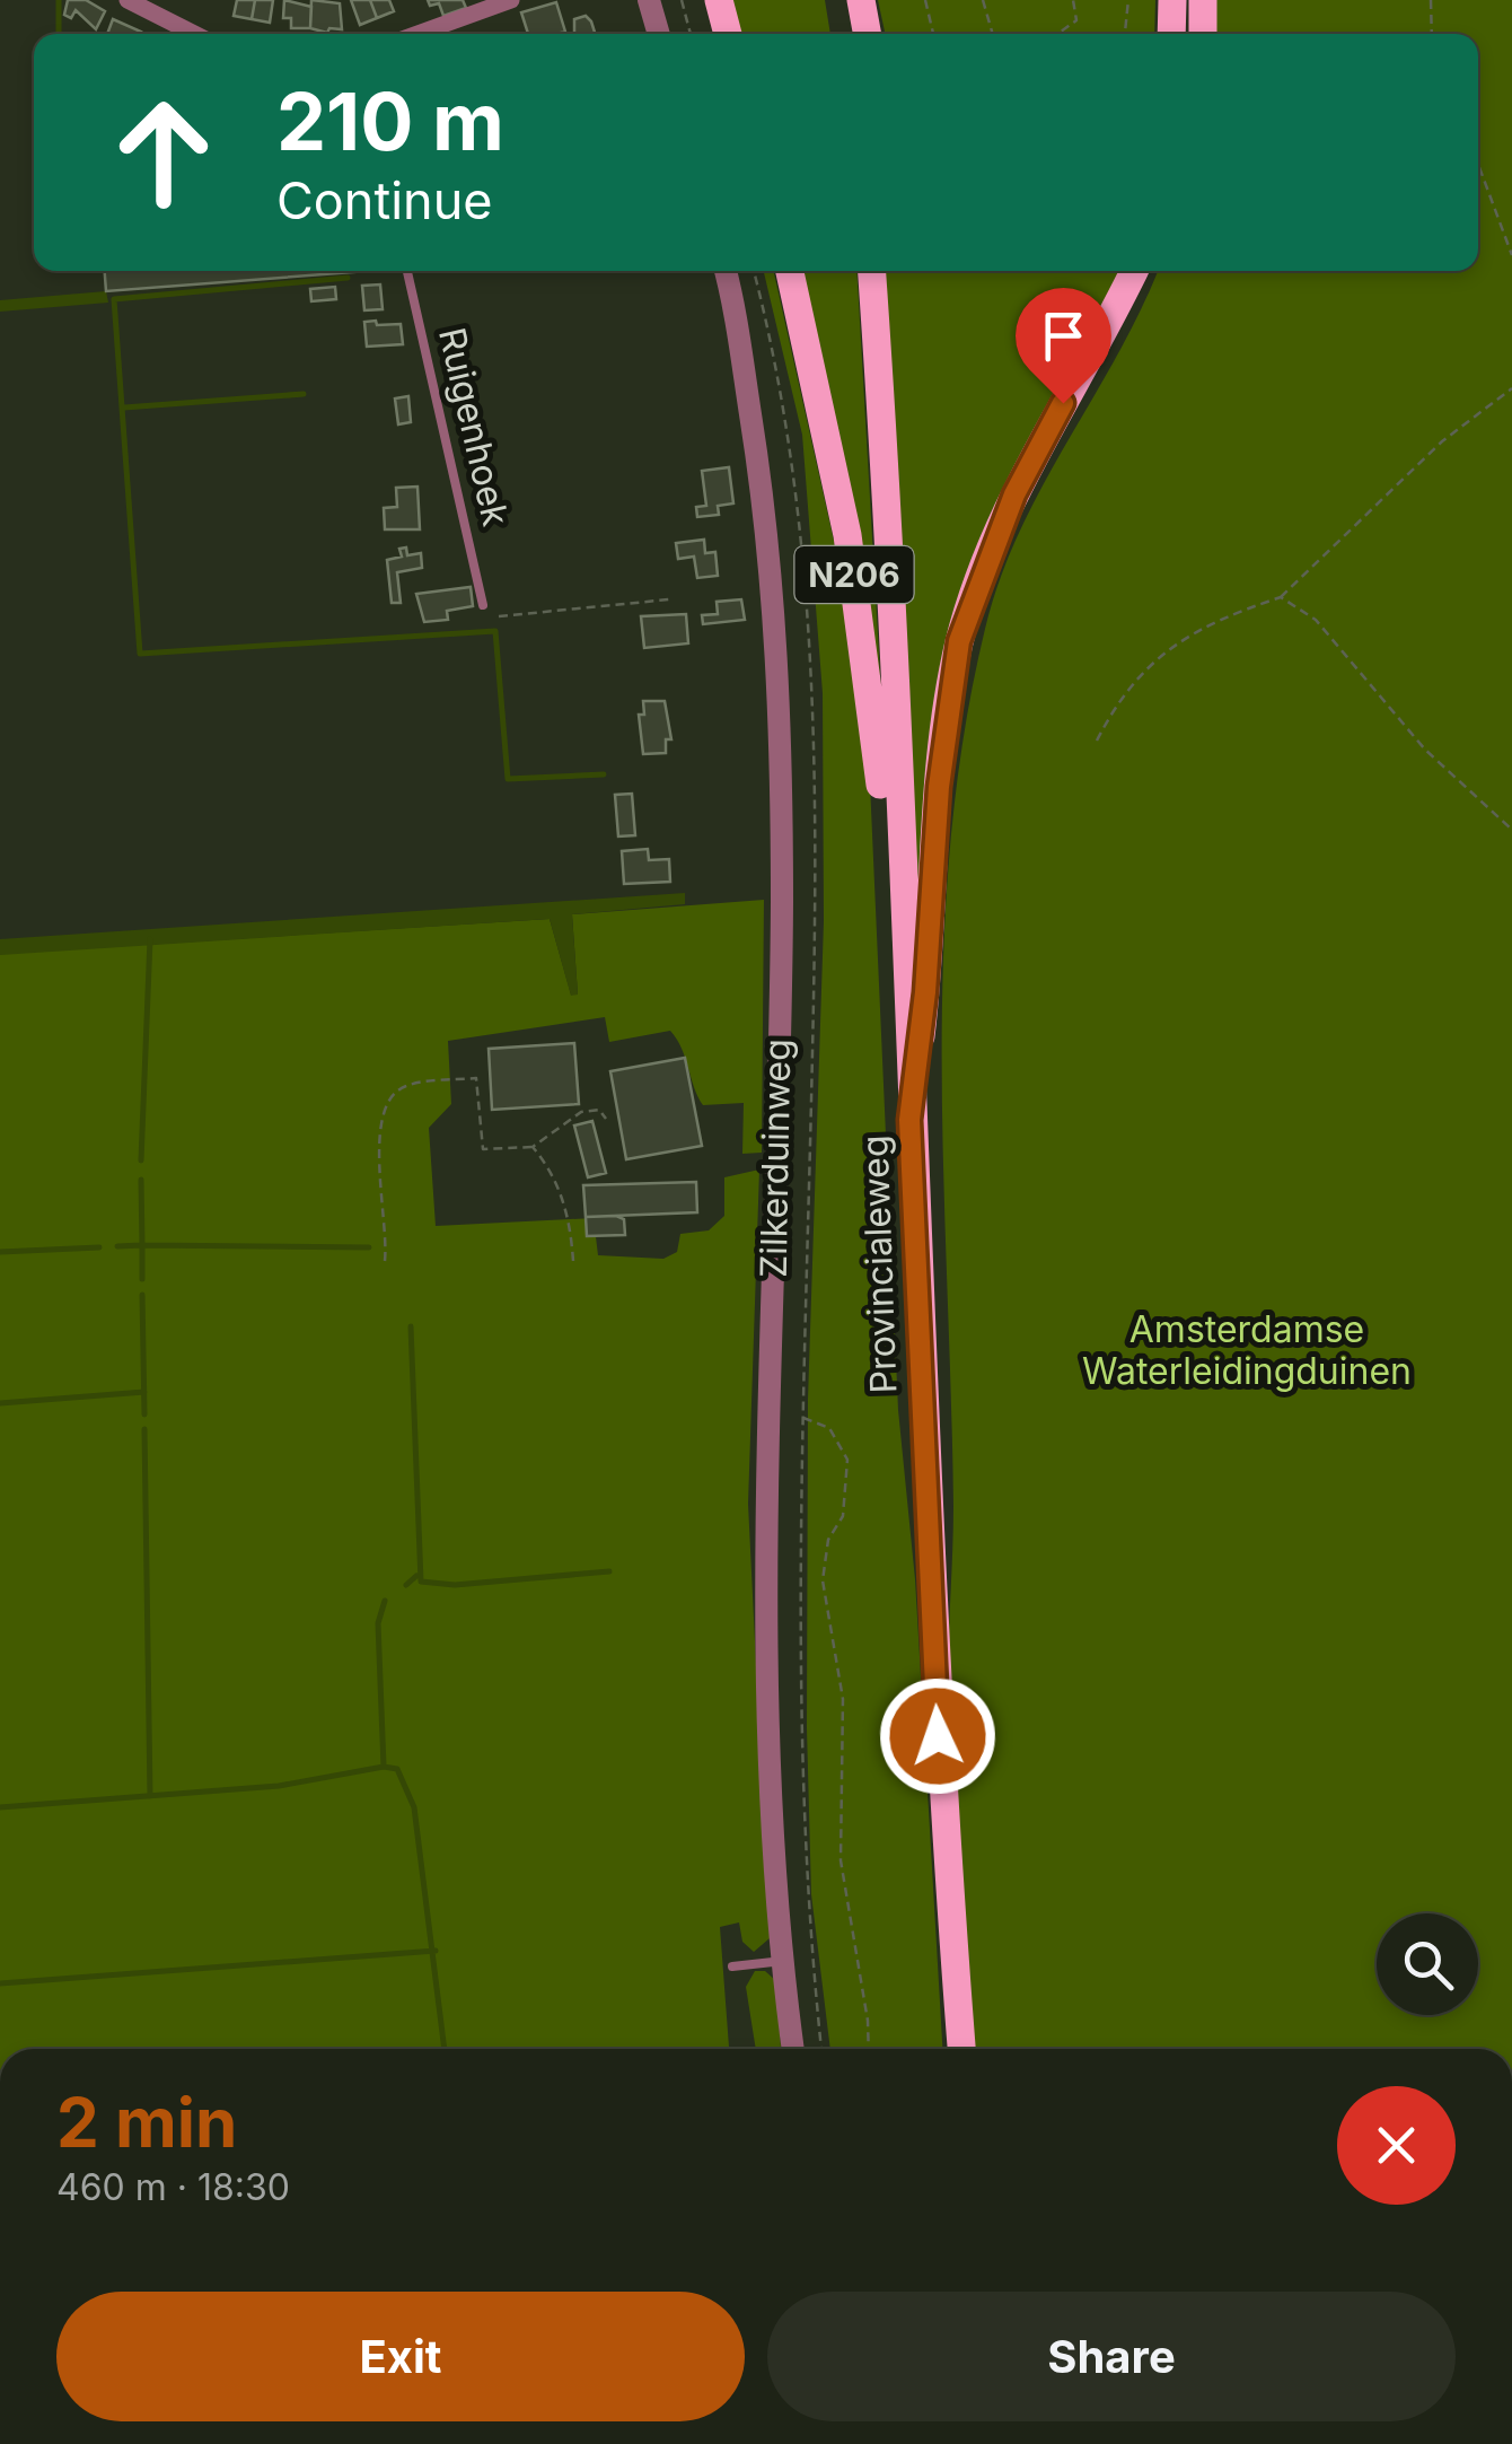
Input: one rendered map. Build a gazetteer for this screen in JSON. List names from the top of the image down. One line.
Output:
{"streets":{"main road":["N206","Provincialeweg"],"street":["Zilkerduinweg"],"lane":["Ruigenhoek"]},"crossings":[["N206","Provincialeweg"]],"parks":["Amsterdamse Waterleidingduinen"],"page":{"turn":["210 m","Continue"],"heading":["2 min","460 m · 18:30"],"buttons":["Exit","Share"]}}
